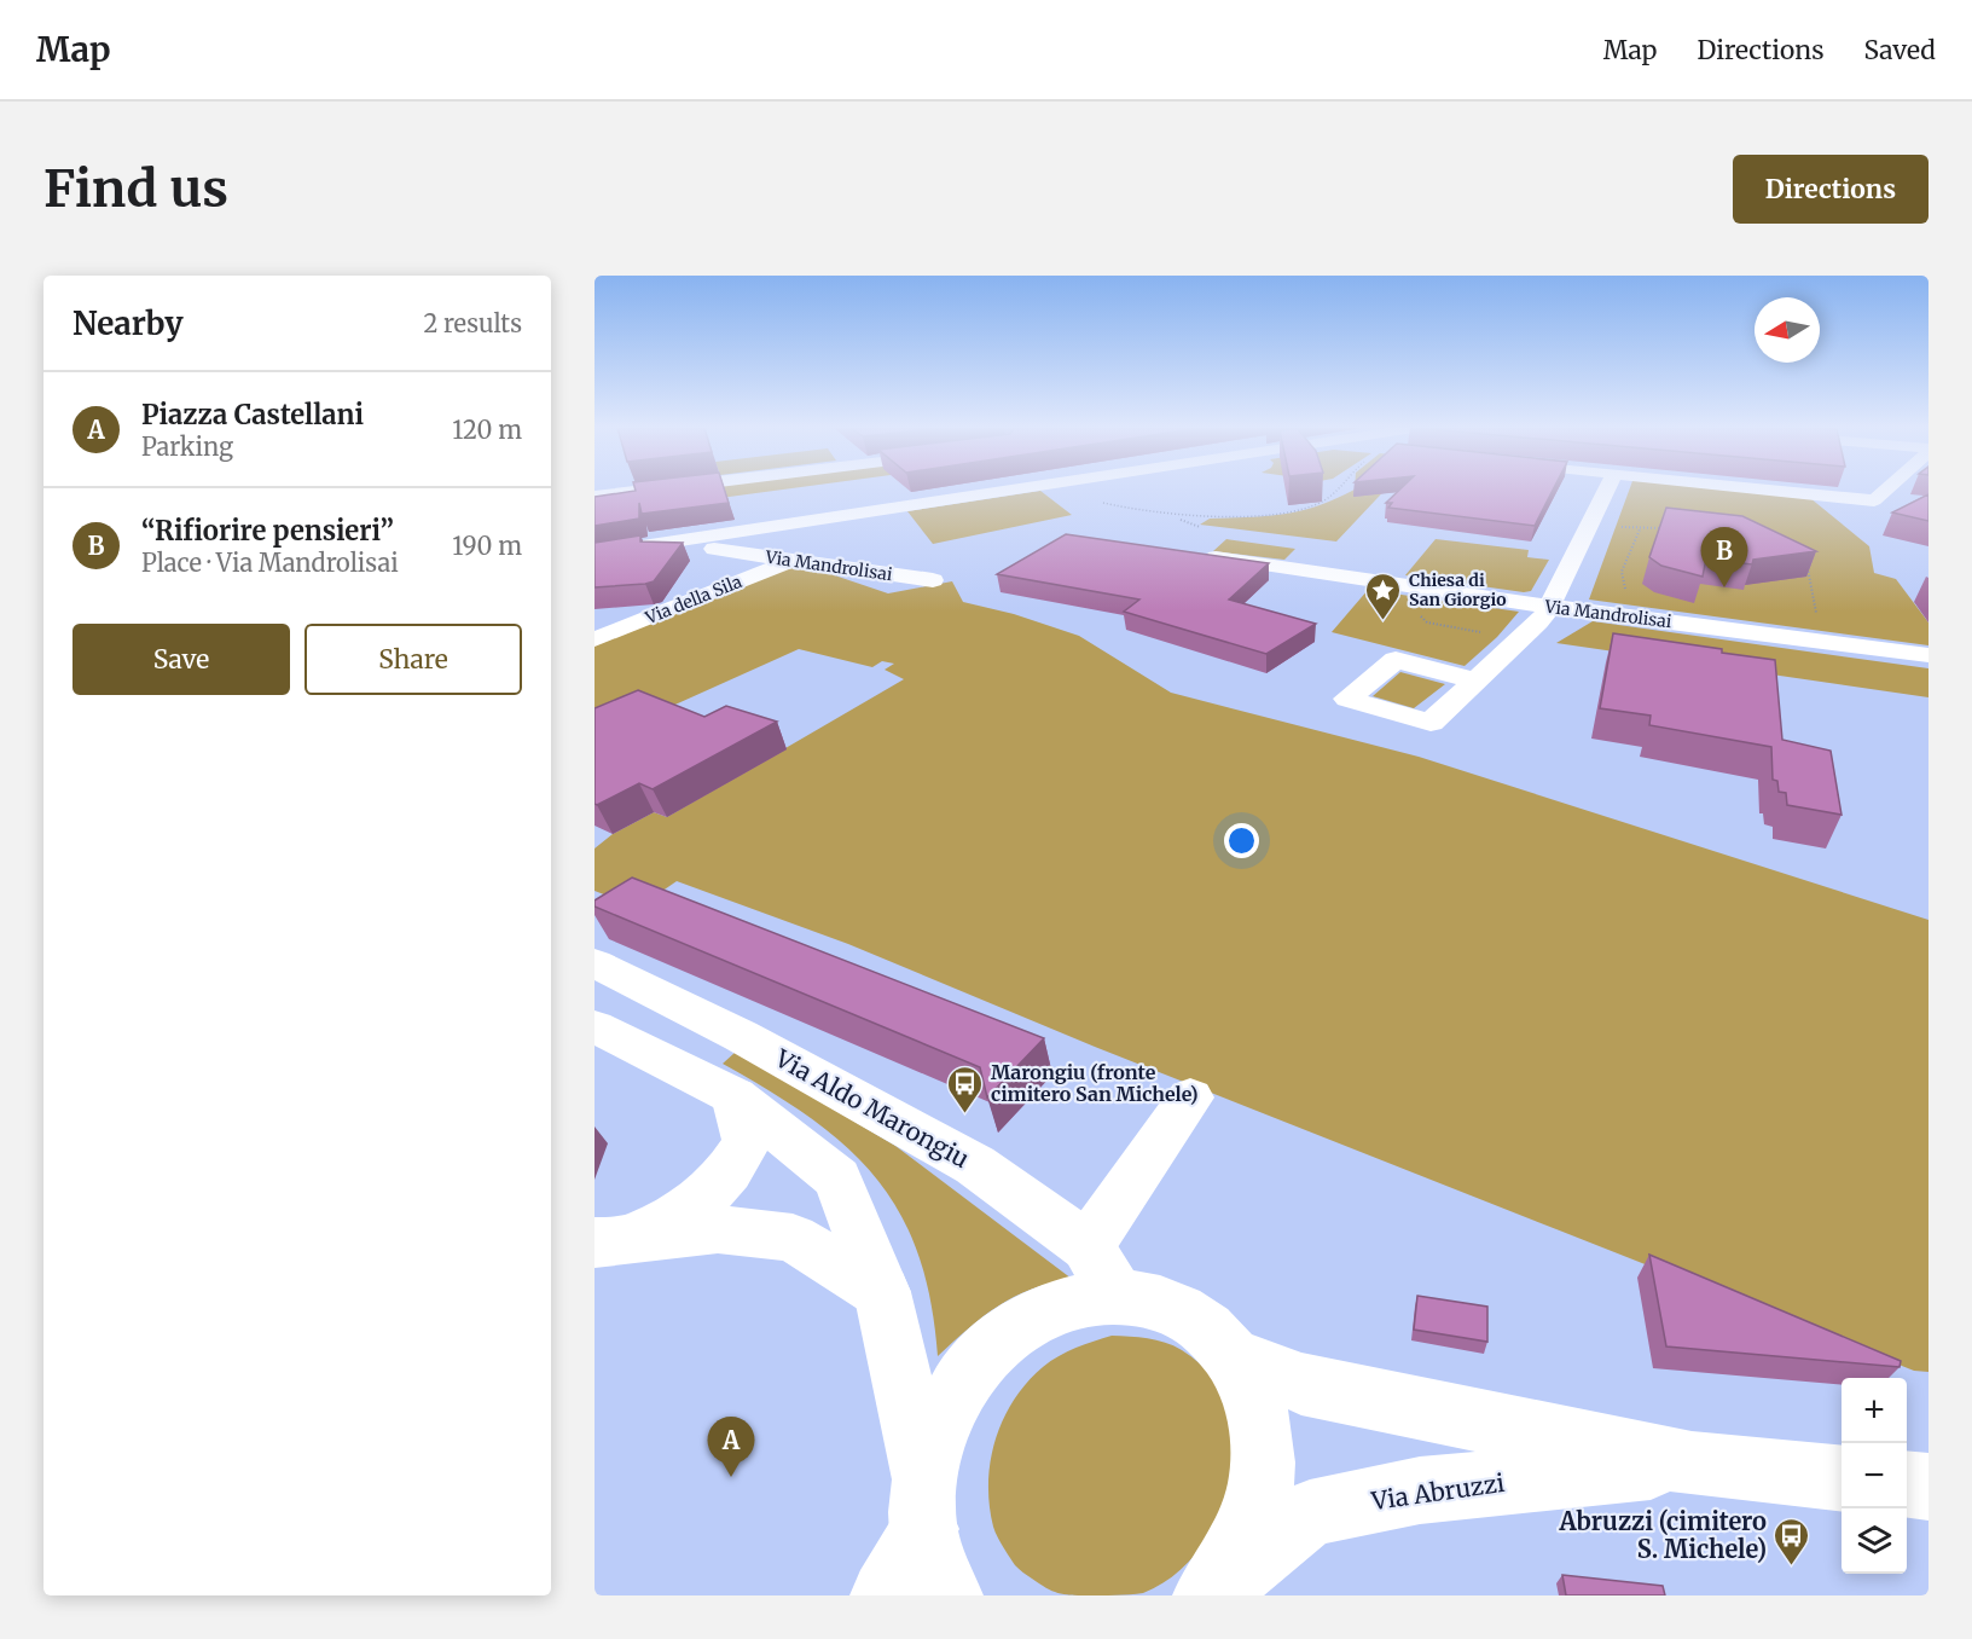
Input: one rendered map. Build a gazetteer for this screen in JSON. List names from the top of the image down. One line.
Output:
{"streets":{"street":["Via Mandrolisai","Via della Sila","Via Aldo Marongiu","Via Abruzzi"]},"crossings":[["Via Mandrolisai","Via della Sila"]],"places":{"place":["Chiesa di San Giorgio"],"bus stop":["Marongiu (fronte cimitero San Michele)","Abruzzi (cimitero S. Michele)"]},"north":"left","page":{"header":"Map","nav":["Map","Directions","Saved"],"buttons":["Directions",["Save","Share"]],"title":"Find us","heading":["Nearby","2 results"],"list":[{"mark":"A","name":"Piazza Castellani","note":"Parking","value":"120 m"},{"mark":"B","name":"“Rifiorire pensieri”","note":"Place · Via Mandrolisai","value":"190 m"}],"pins":["B","A"],"map_buttons":["+","−"]}}
